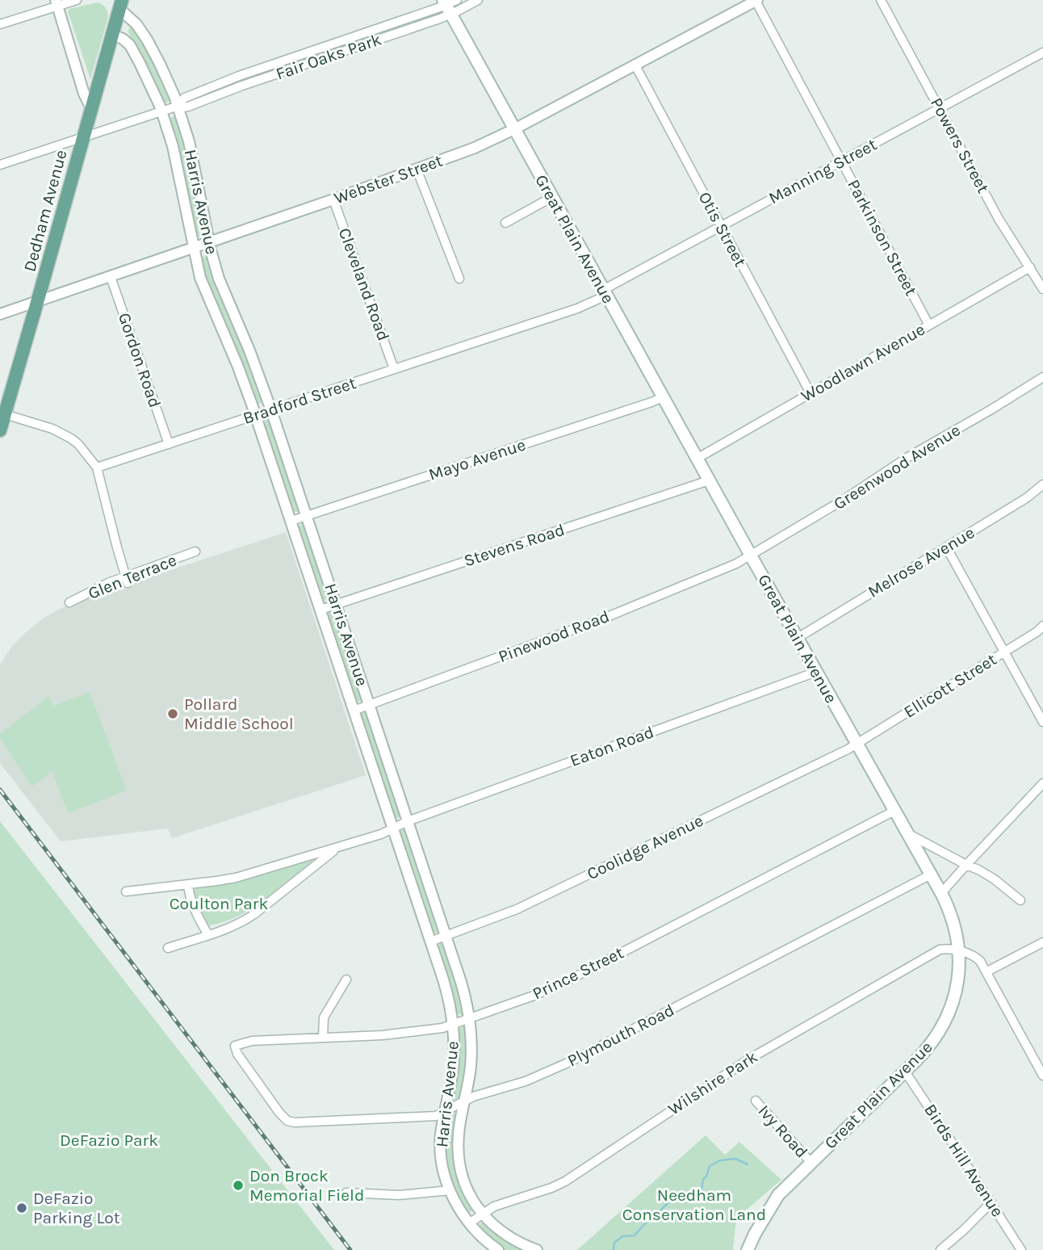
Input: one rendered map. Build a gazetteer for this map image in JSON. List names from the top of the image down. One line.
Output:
{"streets":{"main road":["Dedham Avenue","Great Plain Avenue"],"street":["Fair Oaks Park","Powers Street","Manning Street","Webster Street","Harris Avenue","Otis Street","Parkinson Street","Cleveland Road","Gordon Road","Woodlawn Avenue","Bradford Street","Mayo Avenue","Greenwood Avenue","Stevens Road","Melrose Avenue","Glen Terrace","Pinewood Road","Ellicott Street","Eaton Road","Coolidge Avenue","Prince Street","Plymouth Road","Wilshire Park","Ivy Road","Birds Hill Avenue"]},"crossings":[["Fair Oaks Park","Harris Avenue"],["Fair Oaks Park","Dedham Avenue"],["Fair Oaks Park","Great Plain Avenue"],["Powers Street","Manning Street"],["Powers Street","Woodlawn Avenue"],["Manning Street","Otis Street"],["Manning Street","Parkinson Street"],["Manning Street","Great Plain Avenue"],["Manning Street","Bradford Street"],["Webster Street","Harris Avenue"],["Webster Street","Dedham Avenue"],["Webster Street","Otis Street"],["Webster Street","Parkinson Street"],["Webster Street","Great Plain Avenue"],["Webster Street","Cleveland Road"],["Webster Street","Gordon Road"],["Harris Avenue","Dedham Avenue"],["Harris Avenue","Bradford Street"],["Harris Avenue","Mayo Avenue"],["Harris Avenue","Stevens Road"],["Harris Avenue","Pinewood Road"],["Harris Avenue","Eaton Road"],["Harris Avenue","Coolidge Avenue"],["Harris Avenue","Prince Street"],["Harris Avenue","Plymouth Road"],["Harris Avenue","Wilshire Park"],["Otis Street","Woodlawn Avenue"],["Parkinson Street","Woodlawn Avenue"],["Great Plain Avenue","Woodlawn Avenue"],["Great Plain Avenue","Bradford Street"],["Great Plain Avenue","Mayo Avenue"],["Great Plain Avenue","Greenwood Avenue"],["Great Plain Avenue","Stevens Road"],["Great Plain Avenue","Melrose Avenue"],["Great Plain Avenue","Pinewood Road"],["Great Plain Avenue","Ellicott Street"],["Great Plain Avenue","Eaton Road"],["Great Plain Avenue","Coolidge Avenue"],["Great Plain Avenue","Prince Street"],["Great Plain Avenue","Plymouth Road"],["Great Plain Avenue","Wilshire Park"],["Great Plain Avenue","Ivy Road"],["Great Plain Avenue","Birds Hill Avenue"],["Cleveland Road","Bradford Street"],["Gordon Road","Bradford Street"],["Greenwood Avenue","Pinewood Road"],["Ellicott Street","Coolidge Avenue"],["Prince Street","Plymouth Road"]],"parks":["Coulton Park","DeFazio Park","Needham Conservation Land"],"places":["Pollard Middle School","Don Brock Memorial Field","DeFazio Parking Lot"]}
